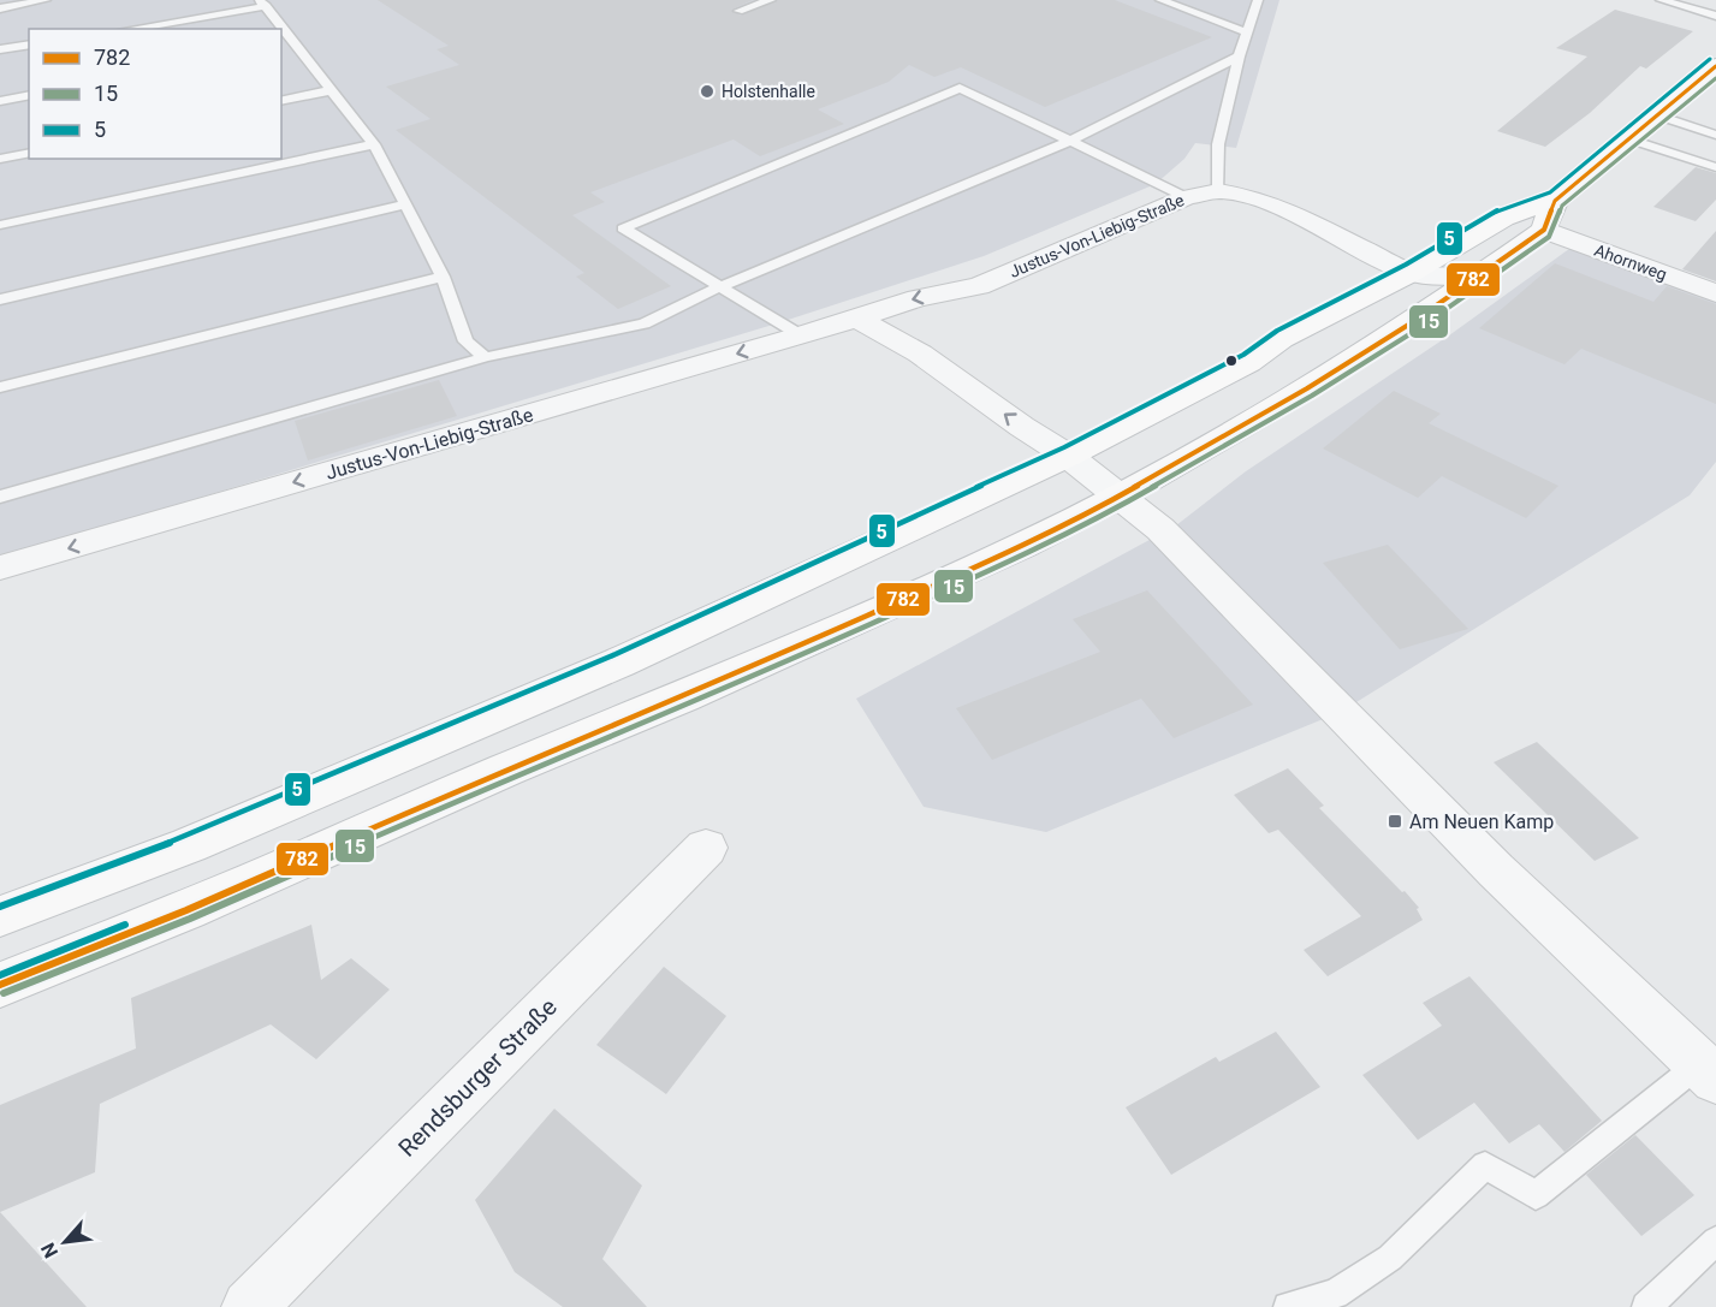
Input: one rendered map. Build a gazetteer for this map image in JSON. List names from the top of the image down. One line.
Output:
{"streets":{"street":["Justus-Von-Liebig-Straße","Ahornweg","Rendsburger Straße"]},"one_way":["Justus-Von-Liebig-Straße"],"places":{"other":["Holstenhalle"],"transit":["Am Neuen Kamp"]},"lines":["transit line 5","transit line 782","transit line 15"],"legend":["782","15","5"],"north":"bottom left"}
